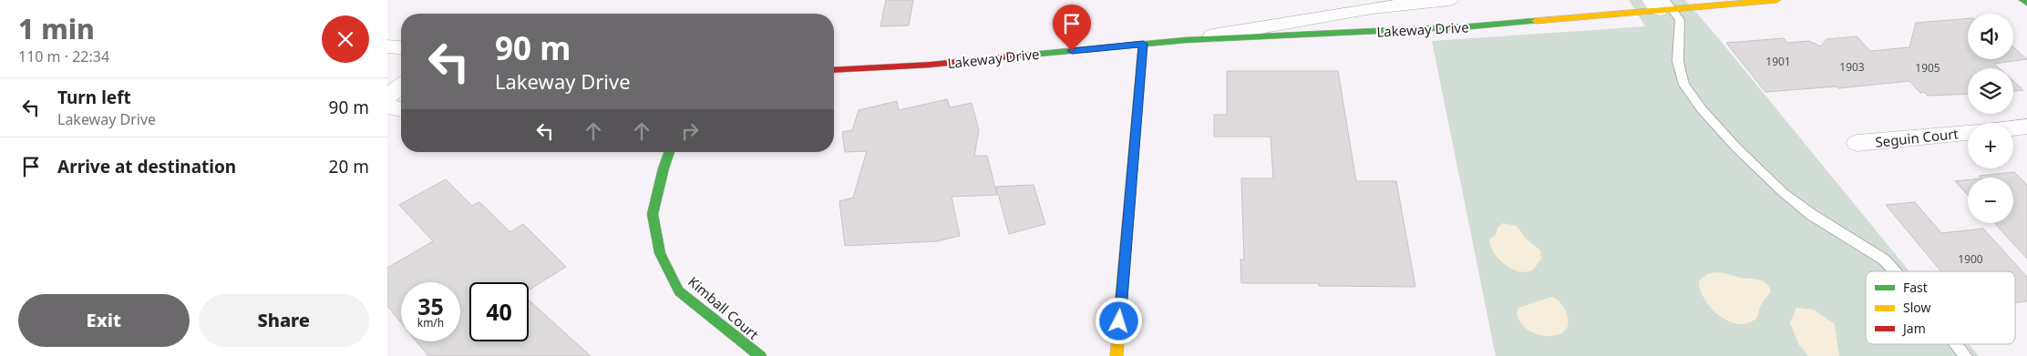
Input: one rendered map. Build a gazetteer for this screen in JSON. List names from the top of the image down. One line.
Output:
{"streets":{"street":["Lakeway Drive","Seguin Court","Kimball Court"]},"house_numbers":["1901","1903","1905","1900"],"legend":["Fast","Slow","Jam"],"page":{"heading":["1 min","110 m · 22:34"],"map_buttons":["+","−"],"turn":["90 m","Lakeway Drive"],"list":[{"name":"Turn left","note":"Lakeway Drive","value":"90 m"},{"name":"Arrive at destination","value":"20 m"}],"speed":"35 km/h","limit":"40","buttons":["Exit","Share"]}}
